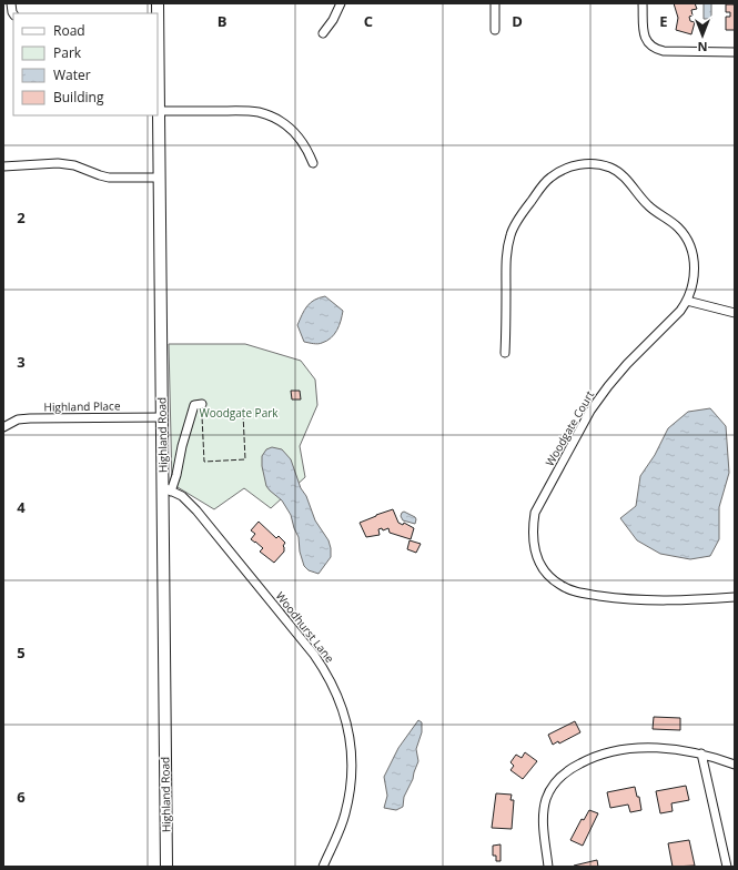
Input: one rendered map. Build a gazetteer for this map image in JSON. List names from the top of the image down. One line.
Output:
{"streets":{"street":["Highland Place","Woodgate Court","Highland Road","Woodhurst Lane"]},"crossings":[["Highland Place","Highland Road"],["Highland Road","Woodhurst Lane"]],"parks":["Woodgate Park"],"legend":["Road","Park","Water","Building"],"north":"bottom","grid":{"columns":["B","C","D","E"],"rows":["2","3","4","5","6"]}}
